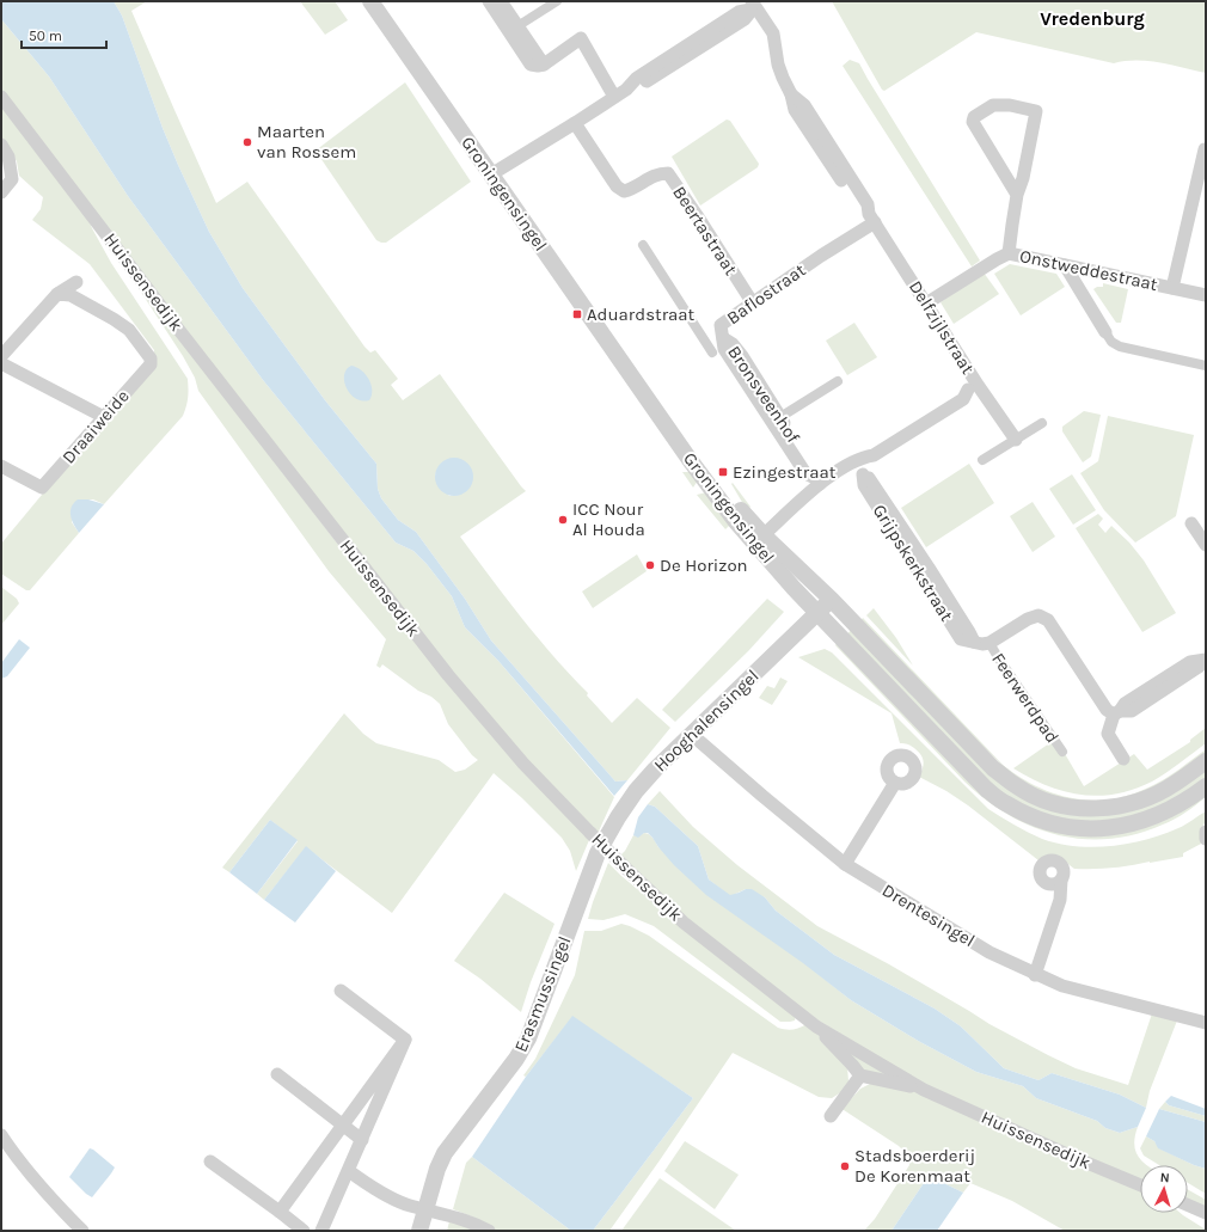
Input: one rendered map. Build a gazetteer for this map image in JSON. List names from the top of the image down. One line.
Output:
{"streets":{"street":["Groningensingel","Beertastraat","Onstweddestraat","Huissensedijk","Baflostraat","Delfzijlstraat","Bronsveenhof","Draaiweide","Grijpskerkstraat","Feerwerdpad","Hooghalensingel","Drentesingel","Erasmussingel"]},"crossings":[["Groningensingel","Hooghalensingel"],["Beertastraat","Baflostraat"],["Onstweddestraat","Delfzijlstraat"],["Baflostraat","Delfzijlstraat"],["Baflostraat","Bronsveenhof"],["Grijpskerkstraat","Feerwerdpad"],["Hooghalensingel","Drentesingel"],["Hooghalensingel","Erasmussingel"]],"districts":["Vredenburg"],"places":{"other":["Maarten van Rossem","ICC Nour Al Houda","De Horizon","Stadsboerderij De Korenmaat"],"transit":["Aduardstraat","Ezingestraat"]},"scale_bar":"50 m","north":"top"}
